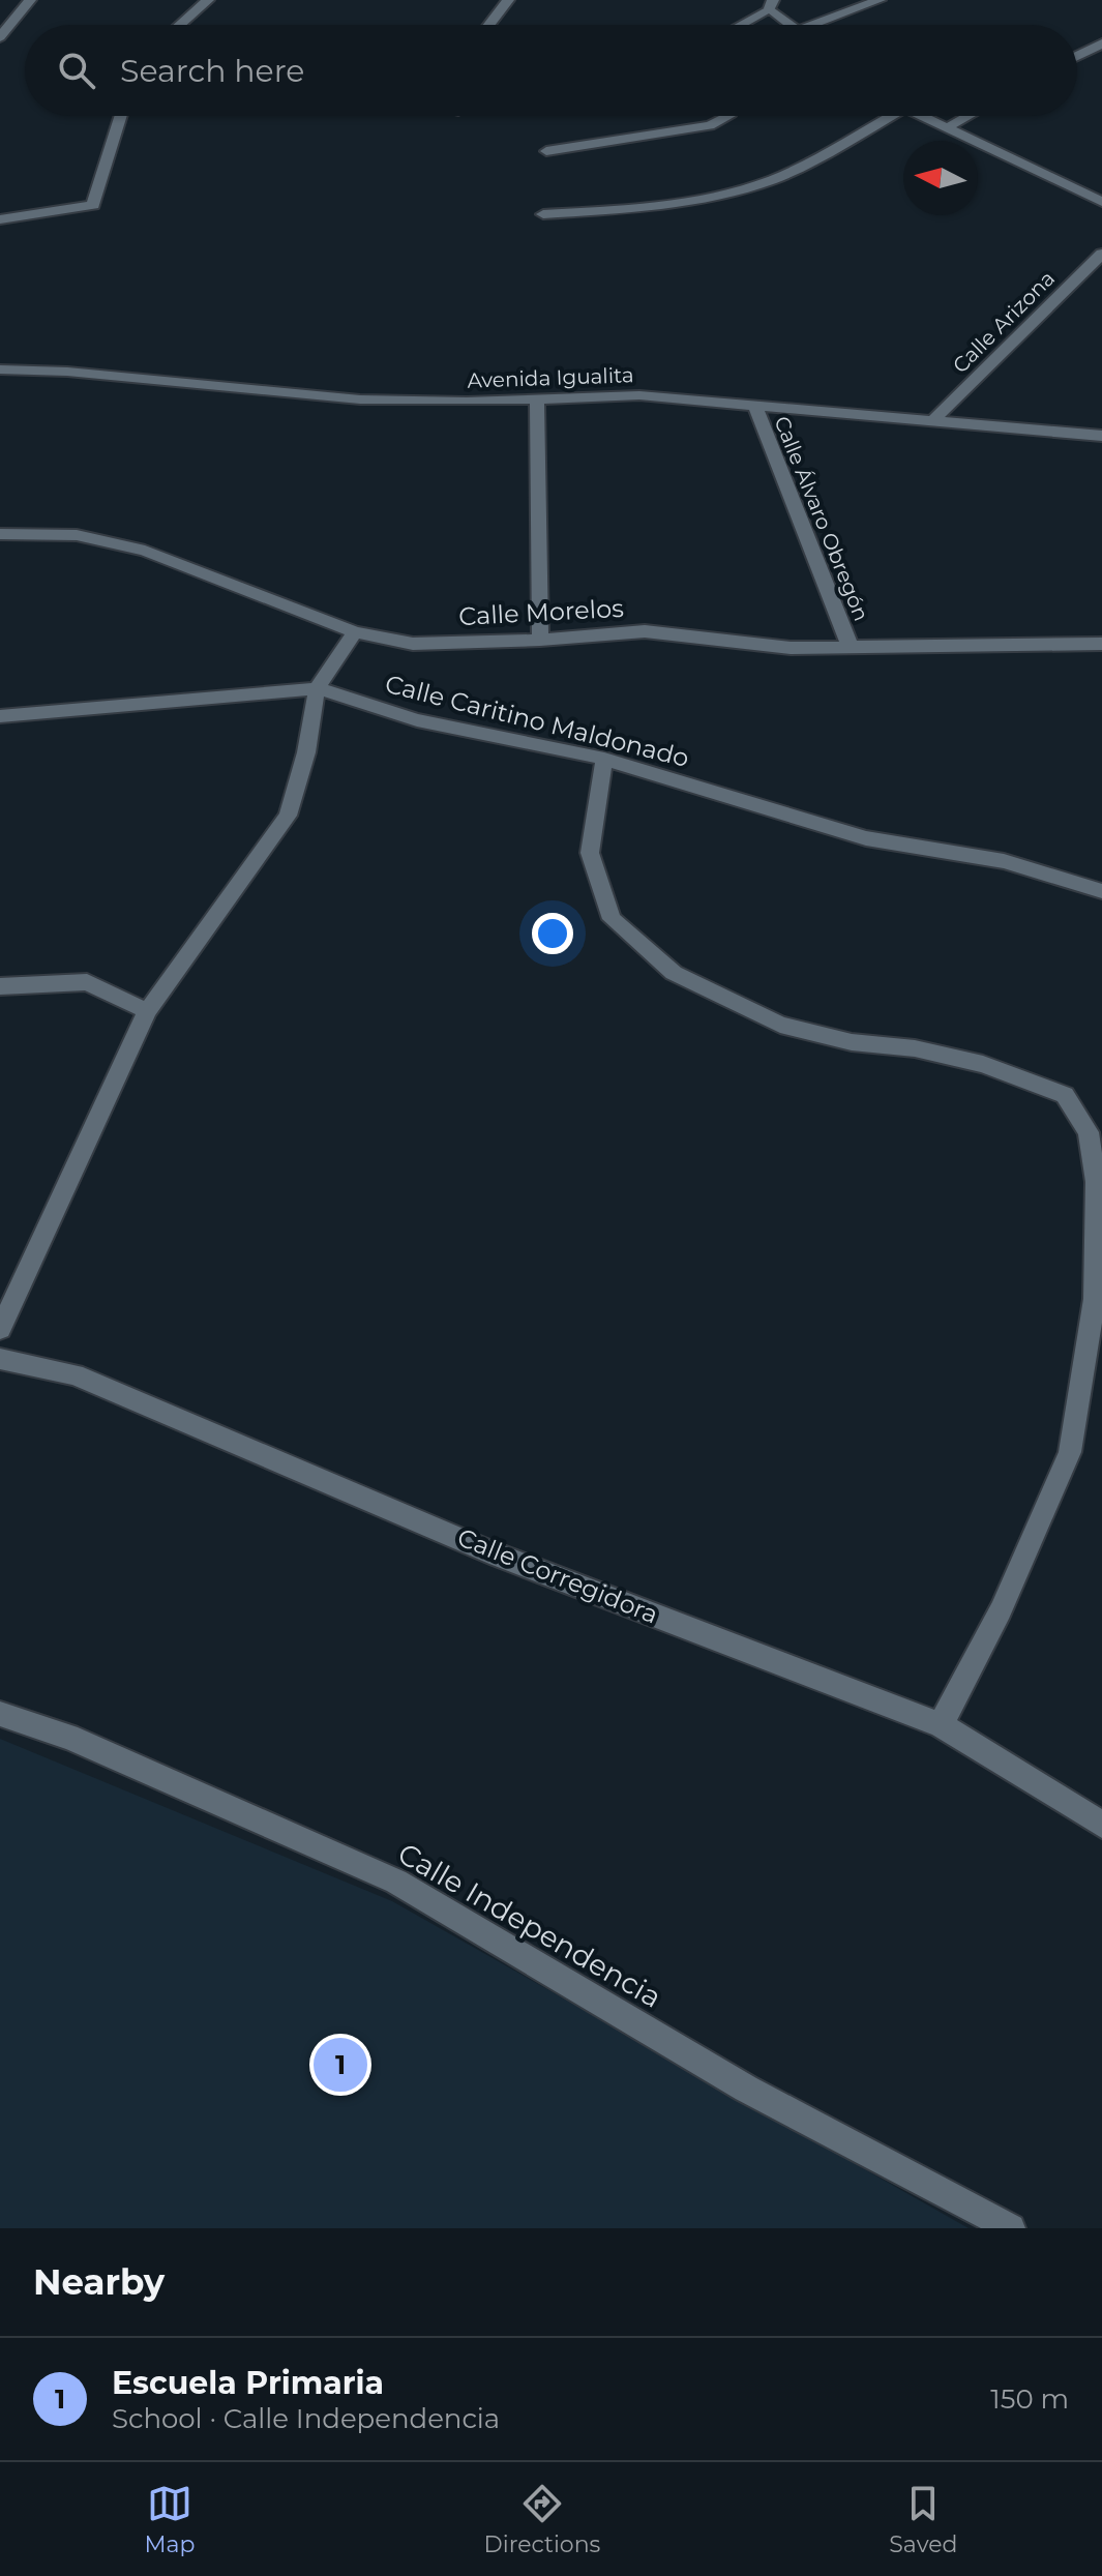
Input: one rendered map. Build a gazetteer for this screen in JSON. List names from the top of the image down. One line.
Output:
{"streets":{"street":["Calle Arizona","Avenida Igualita","Calle Álvaro Obregón","Calle Morelos","Calle Caritino Maldonado","Calle Corregidora","Calle Independencia"]},"crossings":[["Calle Arizona","Avenida Igualita"],["Avenida Igualita","Calle Álvaro Obregón"],["Calle Álvaro Obregón","Calle Morelos"]],"north":"left","page":{"search":"Search here","pins":"1","heading":"Nearby","list":[{"mark":"1","name":"Escuela Primaria","note":"School · Calle Independencia","value":"150 m"}],"nav":["Map","Directions","Saved"]}}
